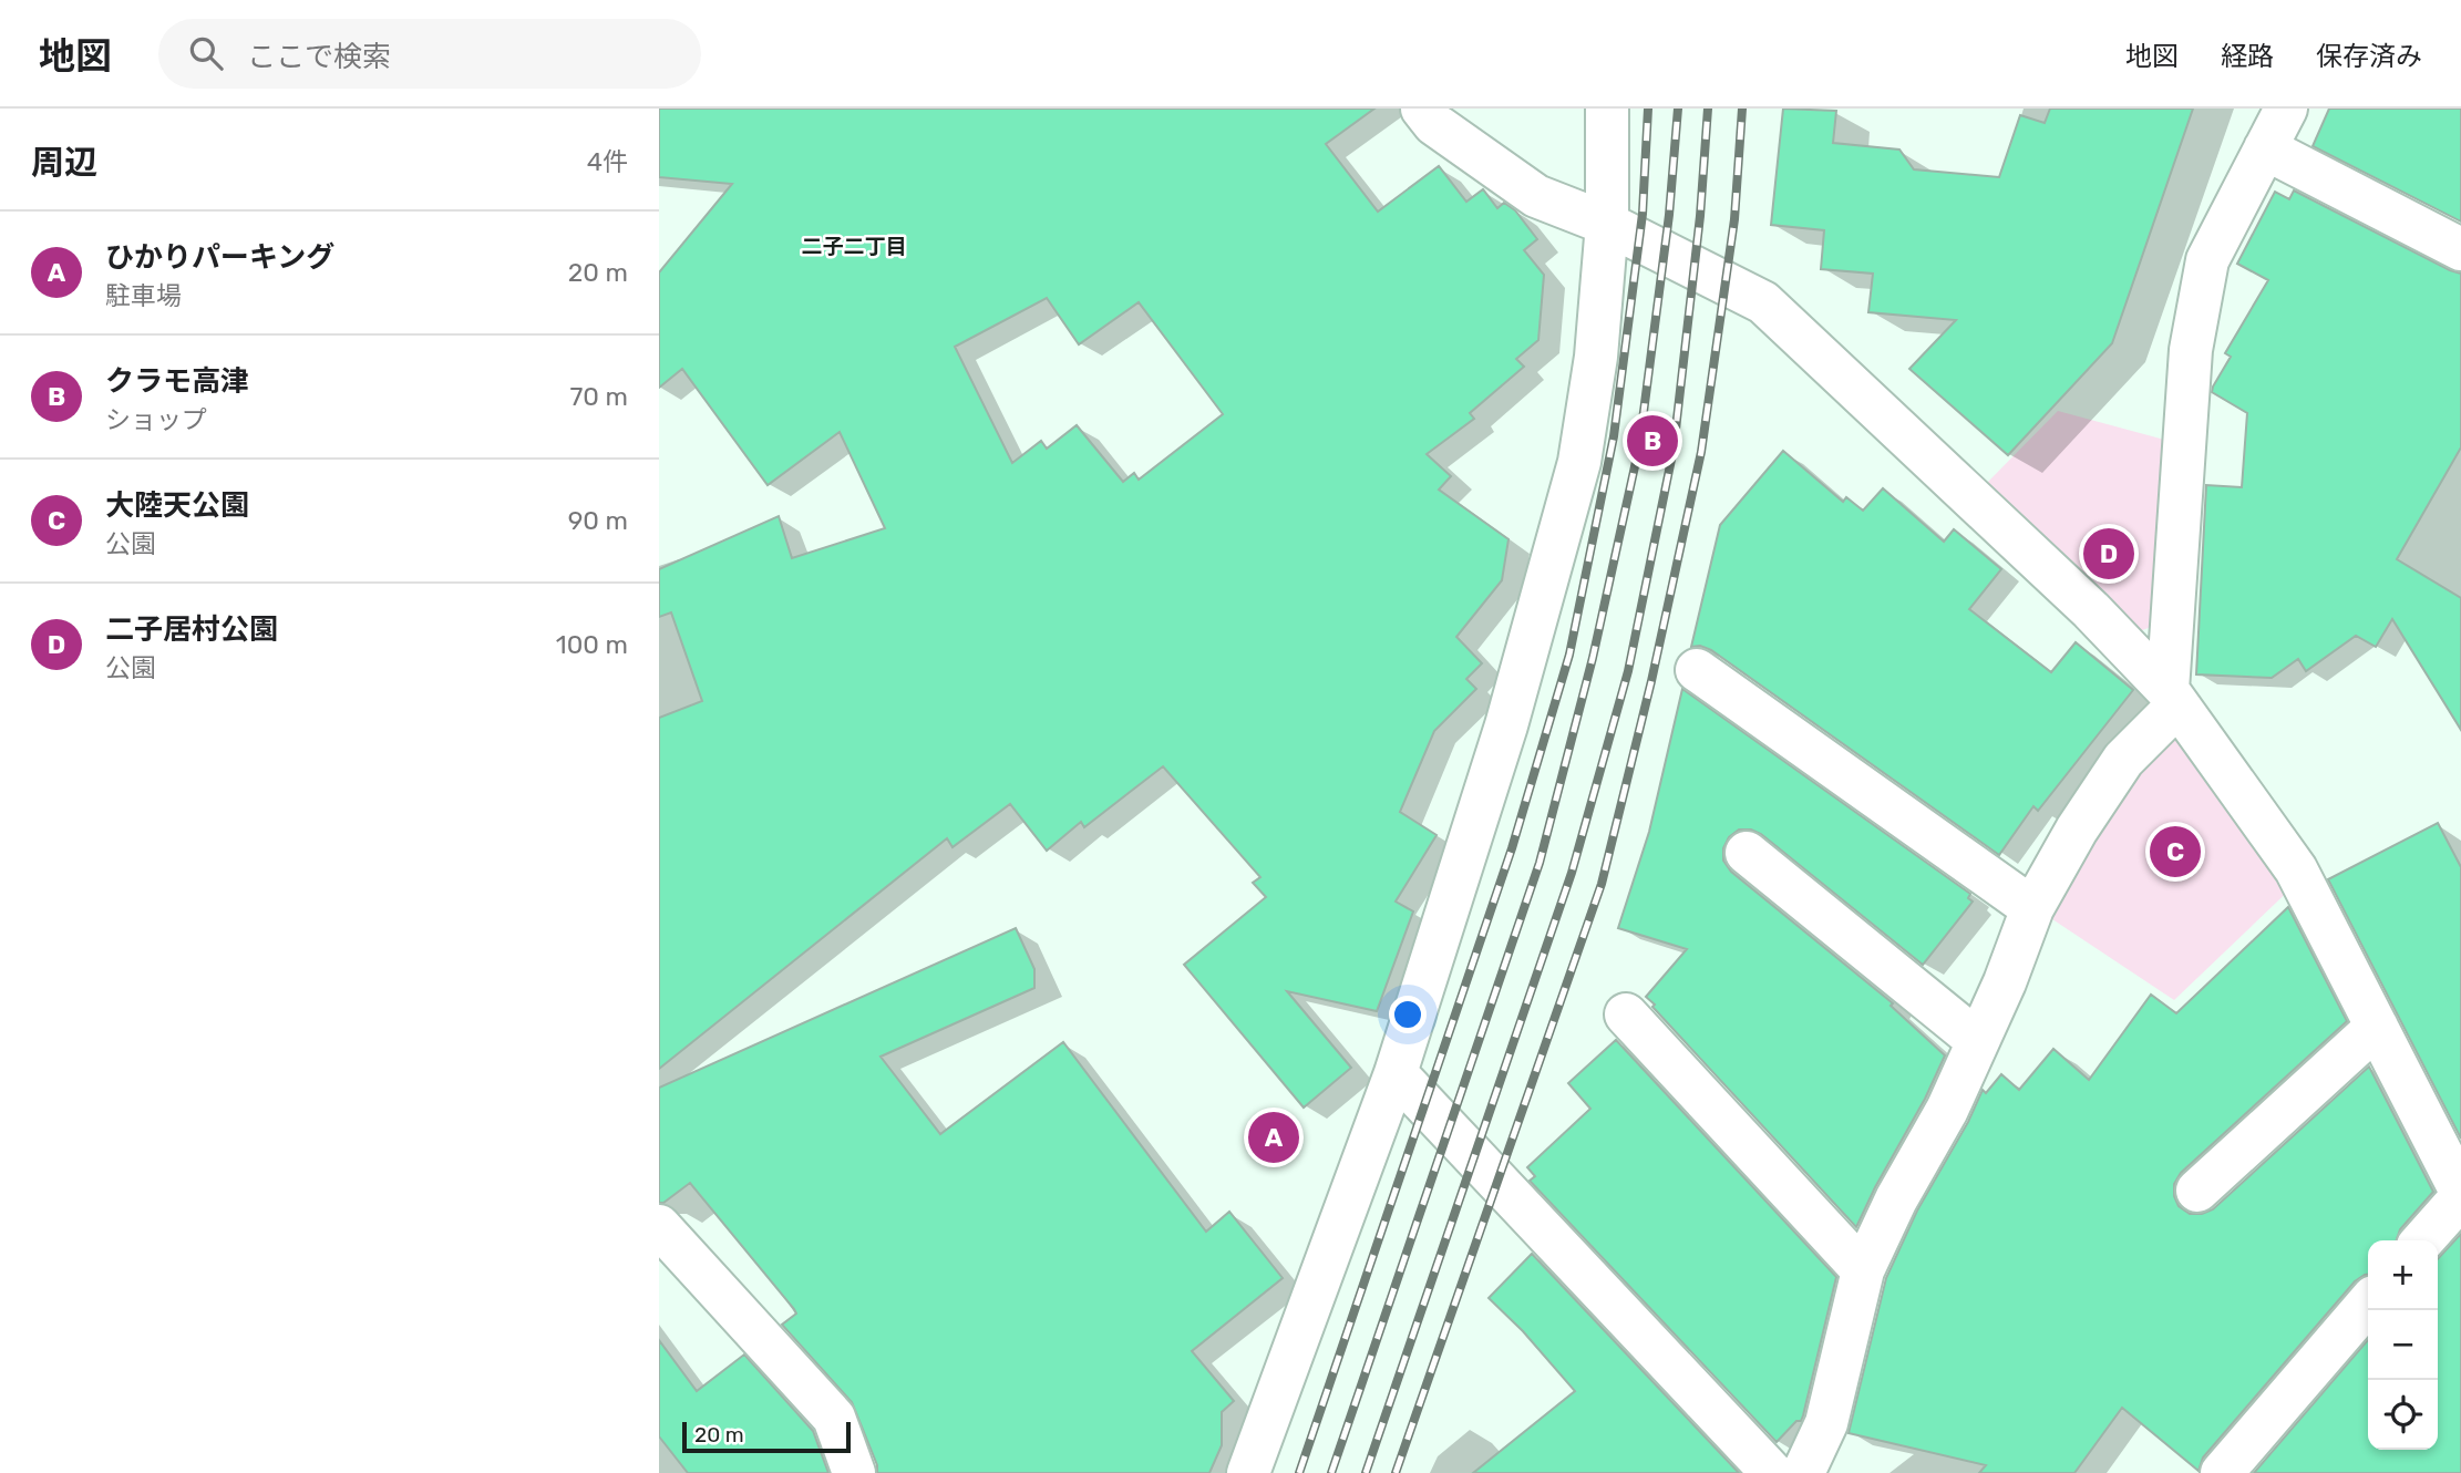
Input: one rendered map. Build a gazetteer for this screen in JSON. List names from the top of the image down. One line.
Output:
{"districts":["二子二丁目"],"scale_bar":"20 m","page":{"header":"地図","search":"ここで検索","nav":["地図","経路","保存済み"],"heading":["周辺","4件"],"list":[{"mark":"A","name":"ひかりパーキング","note":"駐車場","value":"20 m"},{"mark":"B","name":"クラモ高津","note":"ショップ","value":"70 m"},{"mark":"C","name":"大陸天公園","note":"公園","value":"90 m"},{"mark":"D","name":"二子居村公園","note":"公園","value":"100 m"}],"pins":["B","D","C","A"],"map_buttons":["+","−"],"scale":"20 m"}}
